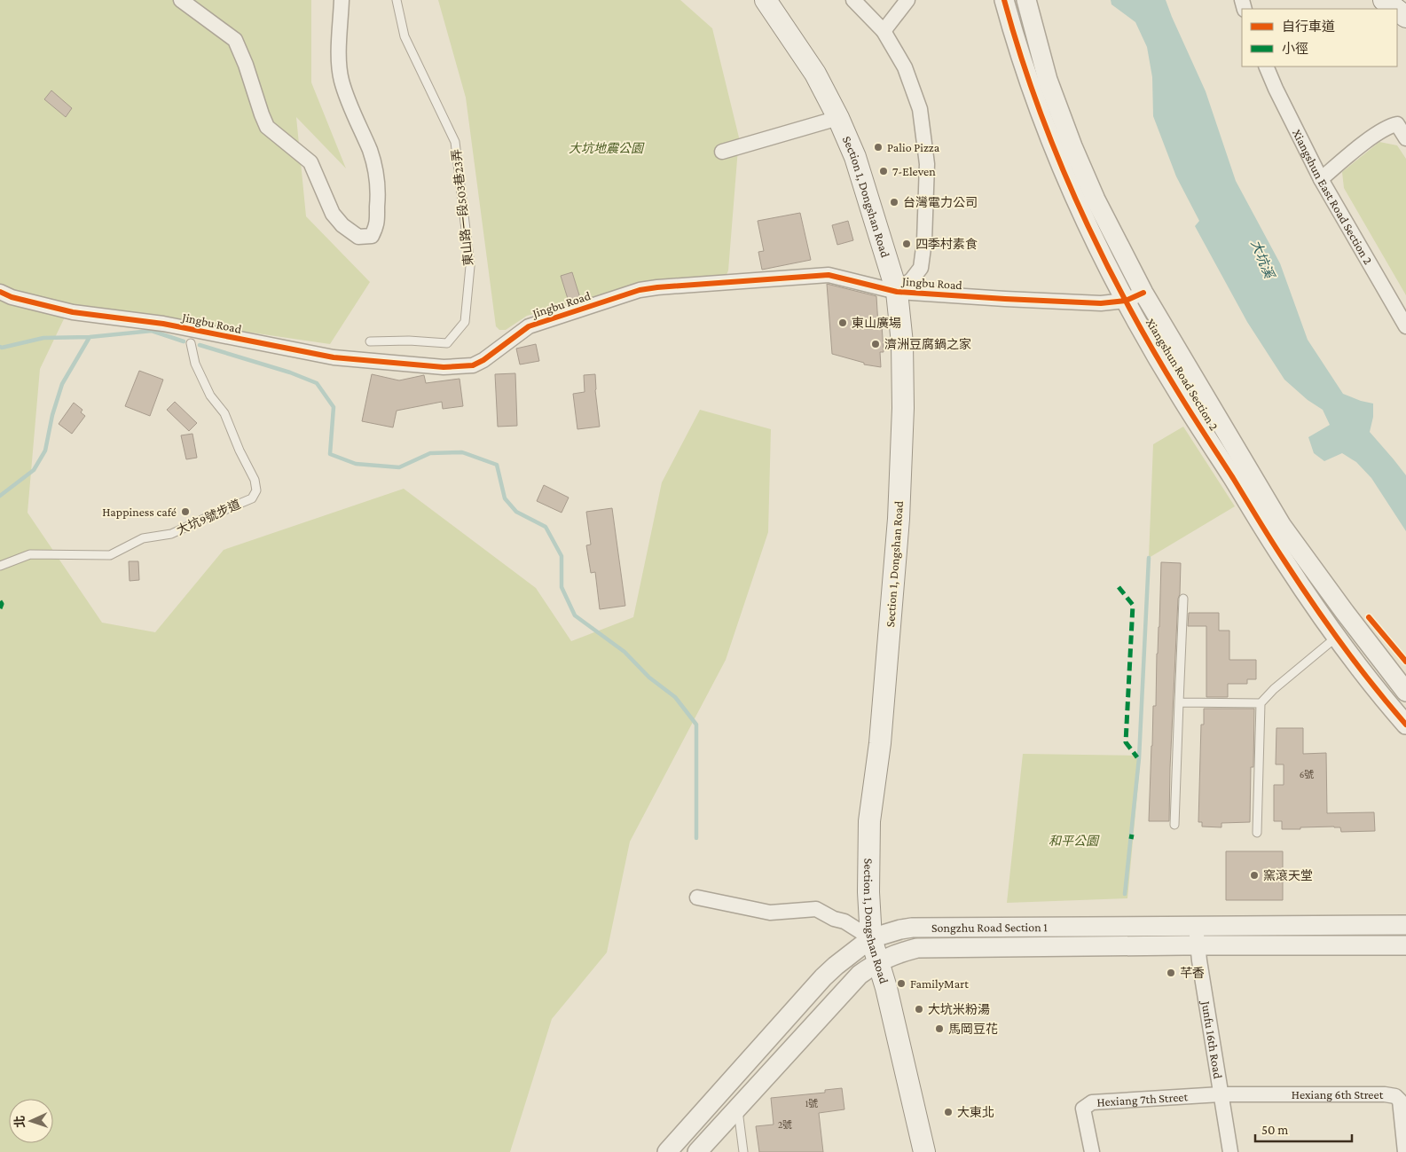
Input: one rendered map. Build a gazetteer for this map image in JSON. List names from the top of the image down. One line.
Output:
{"streets":{"main road":["Section 1, Dongshan Road"],"street":["Xiangshun East Road Section 2","Jingbu Road","Xiangshun Road Section 2","Songzhu Road Section 1","Junfu 16th Road","Hexiang 6th Street","Hexiang 7th Street"],"lane":["東山路一段503巷23弄","大坑9號步道"]},"crossings":[["Section 1, Dongshan Road","Jingbu Road"],["Section 1, Dongshan Road","Songzhu Road Section 1"],["Jingbu Road","Xiangshun Road Section 2"],["Songzhu Road Section 1","Junfu 16th Road"],["Junfu 16th Road","Hexiang 6th Street"],["Junfu 16th Road","Hexiang 7th Street"],["Hexiang 6th Street","Hexiang 7th Street"]],"water":["大坑溪"],"parks":["大坑地震公園","和平公園"],"places":["Palio Pizza","7-Eleven","台灣電力公司","四季村素食","東山廣場","濟洲豆腐鍋之家","Happiness café","窯滾天堂","芊香","FamilyMart","大坑米粉湯","馬岡豆花","大東北"],"house_numbers":["6號","1號","2號"],"legend":["自行車道","小徑"],"scale_bar":"50 m","north":"left"}
